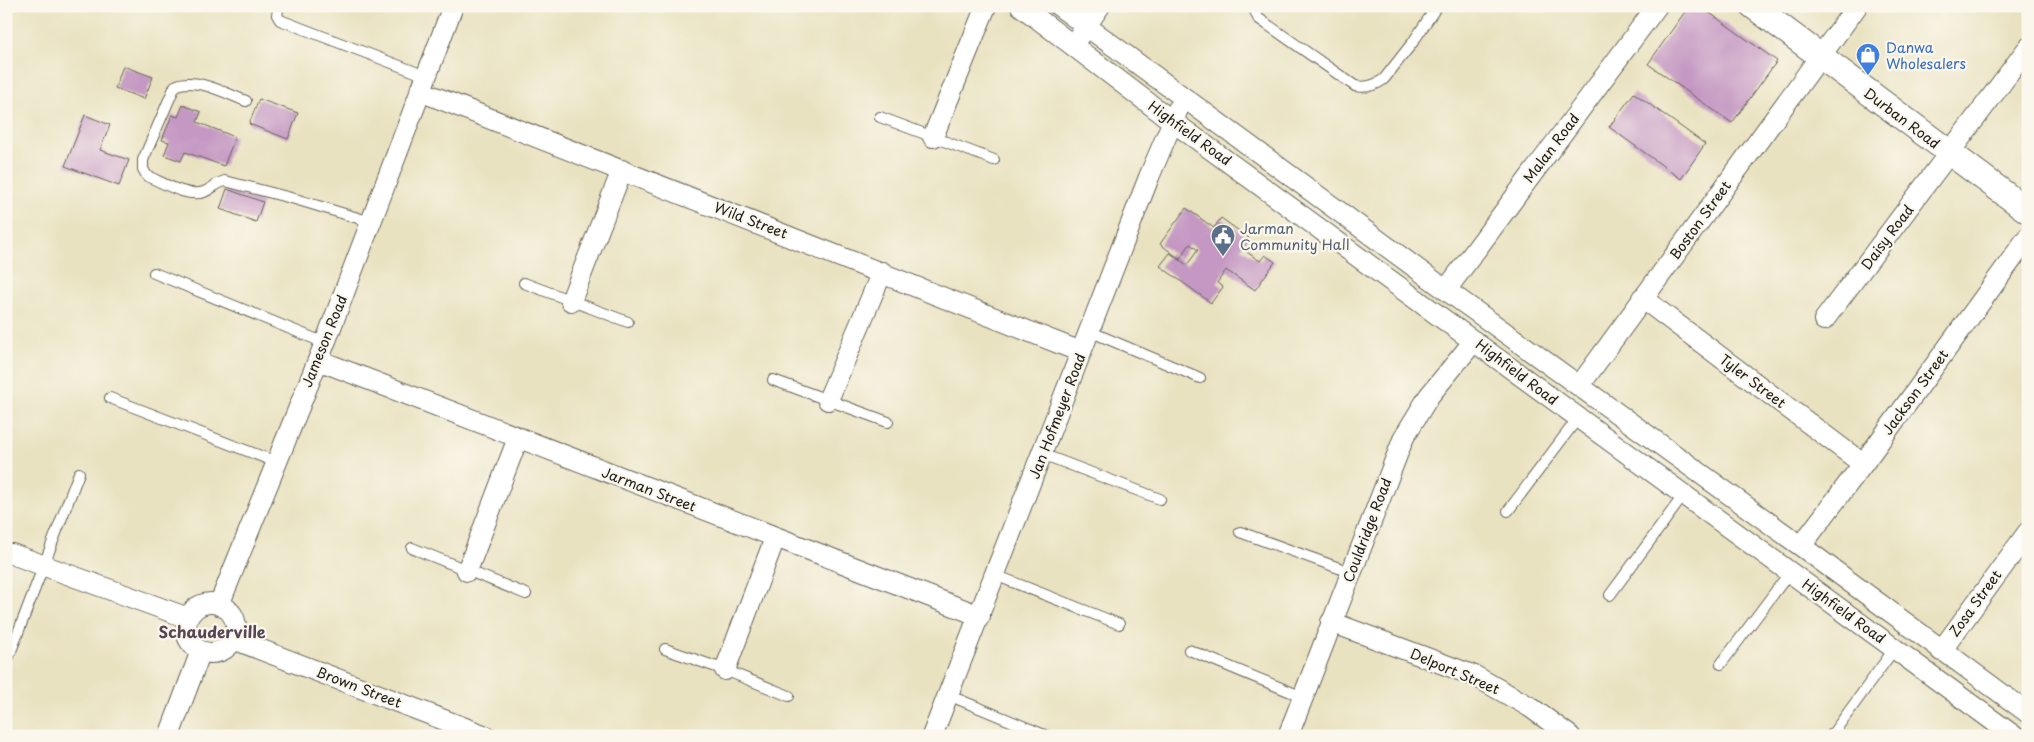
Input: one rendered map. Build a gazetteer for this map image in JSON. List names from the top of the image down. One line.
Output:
{"streets":{"street":["Durban Road","Highfield Road","Malan Road","Wild Street","Boston Street","Daisy Road","Jameson Road","Tyler Street","Jackson Street","Jan Hofmeyer Road","Jarman Street","Couldridge Road","Zosa Street","Delport Street","Brown Street"]},"crossings":[["Durban Road","Boston Street"],["Durban Road","Daisy Road"],["Highfield Road","Malan Road"],["Highfield Road","Boston Street"],["Highfield Road","Jackson Street"],["Highfield Road","Jan Hofmeyer Road"],["Highfield Road","Couldridge Road"],["Highfield Road","Zosa Street"],["Wild Street","Jameson Road"],["Wild Street","Jan Hofmeyer Road"],["Boston Street","Tyler Street"],["Jameson Road","Jarman Street"],["Jameson Road","Brown Street"],["Tyler Street","Jackson Street"],["Jan Hofmeyer Road","Jarman Street"],["Couldridge Road","Delport Street"]],"districts":["Schauderville"],"places":{"shop":["Danwa Wholesalers"],"public building":["Jarman Community Hall"]}}
